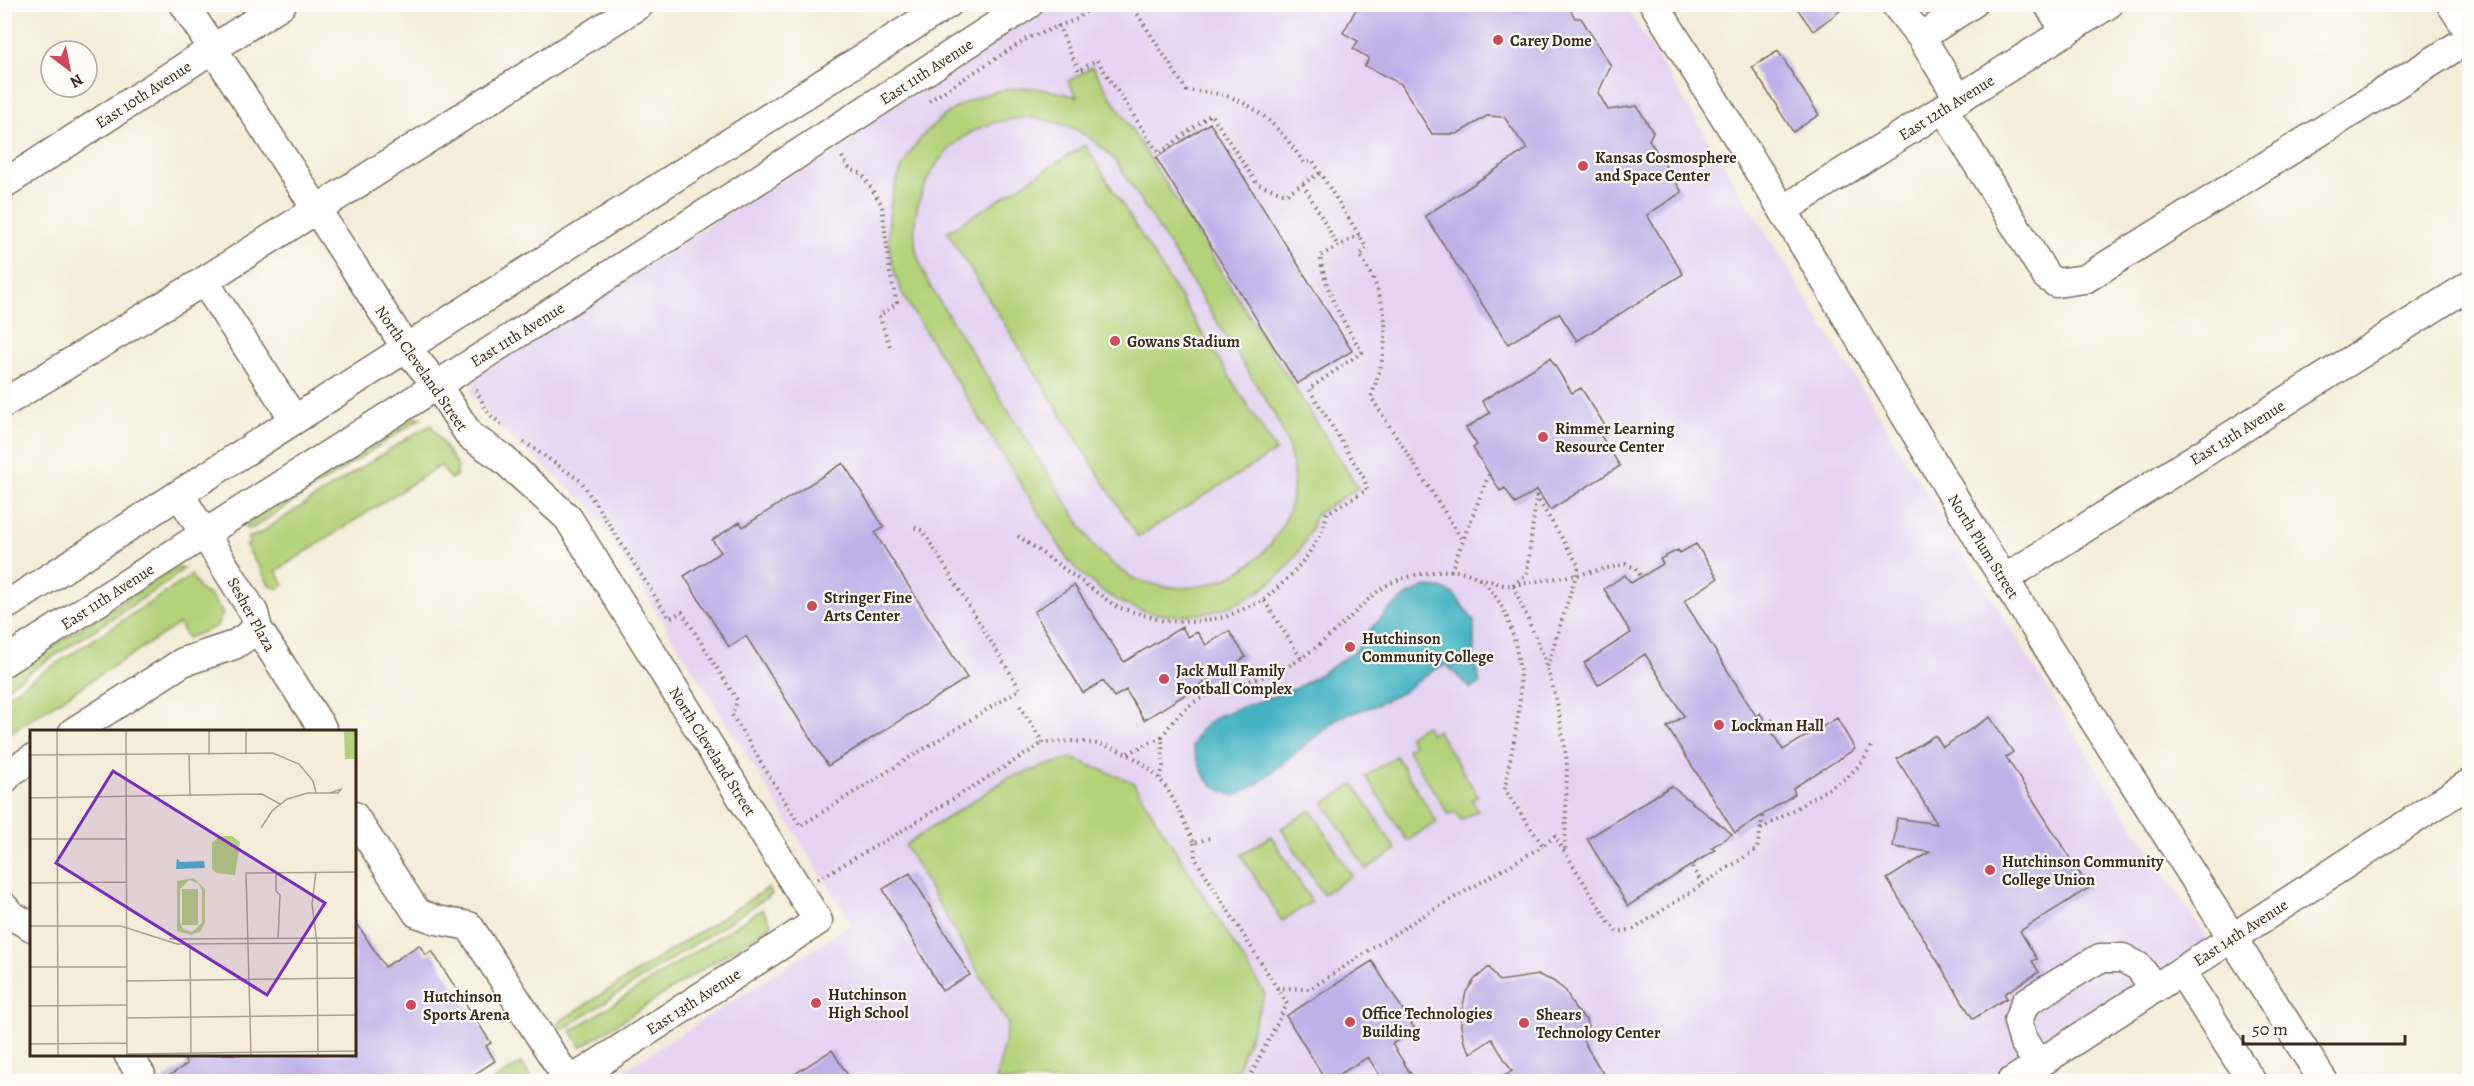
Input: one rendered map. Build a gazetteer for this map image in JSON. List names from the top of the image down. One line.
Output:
{"streets":{"street":["East 11th Avenue","East 10th Avenue","East 12th Avenue","North Cleveland Street","East 13th Avenue","North Plum Street","Sesher Plaza","East 14th Avenue"]},"crossings":[["East 11th Avenue","North Cleveland Street"],["East 11th Avenue","Sesher Plaza"],["East 10th Avenue","North Cleveland Street"],["East 12th Avenue","North Plum Street"],["North Cleveland Street","East 13th Avenue"],["East 13th Avenue","North Plum Street"],["North Plum Street","East 14th Avenue"]],"places":["Carey Dome","Kansas Cosmosphere and Space Center","Gowans Stadium","Rimmer Learning Resource Center","Stringer Fine Arts Center","Hutchinson Community College","Jack Mull Family Football Complex","Lockman Hall","Hutchinson Community College Union","Hutchinson High School","Hutchinson Sports Arena","Office Technologies Building","Shears Technology Center"],"scale_bar":"50 m","north":"bottom right"}
